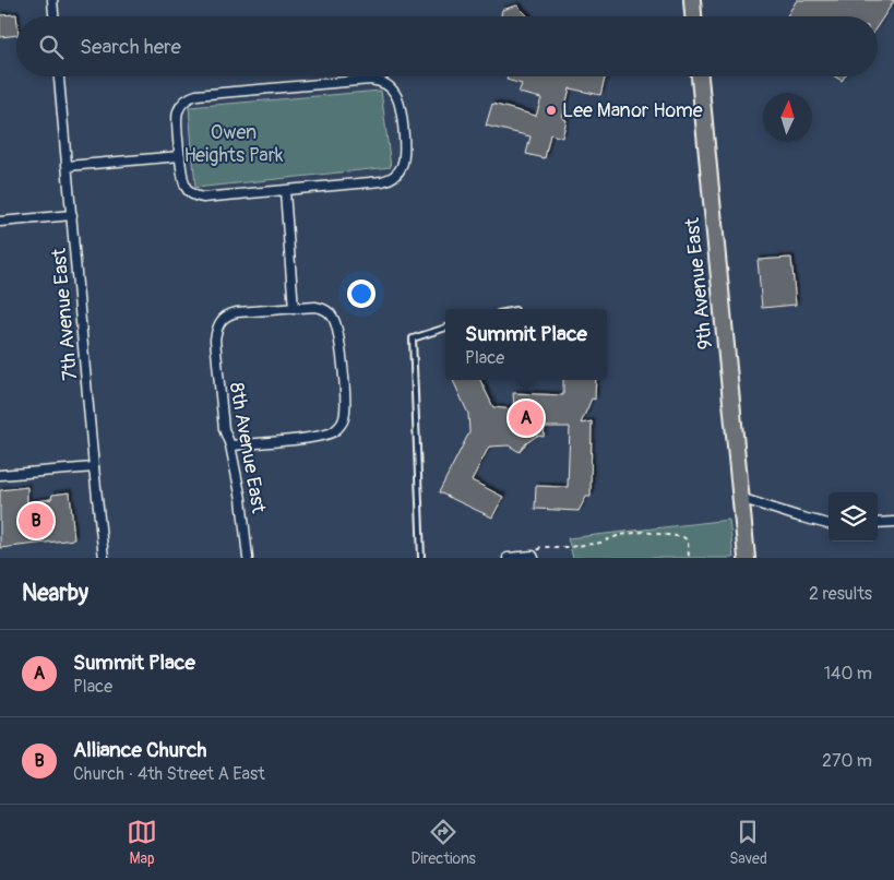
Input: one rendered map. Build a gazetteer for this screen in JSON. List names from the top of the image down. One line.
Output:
{"streets":{"highway":["9th Avenue East"],"street":["7th Avenue East","8th Avenue East"]},"parks":["Owen Heights Park"],"places":["Lee Manor Home"],"north":"top","page":{"search":"Search here","popup":["Summit Place","Place"],"pins":["A","B"],"heading":["Nearby","2 results"],"list":[{"mark":"A","name":"Summit Place","note":"Place","value":"140 m"},{"mark":"B","name":"Alliance Church","note":"Church · 4th Street A East","value":"270 m"}],"nav":["Map","Directions","Saved"]}}
